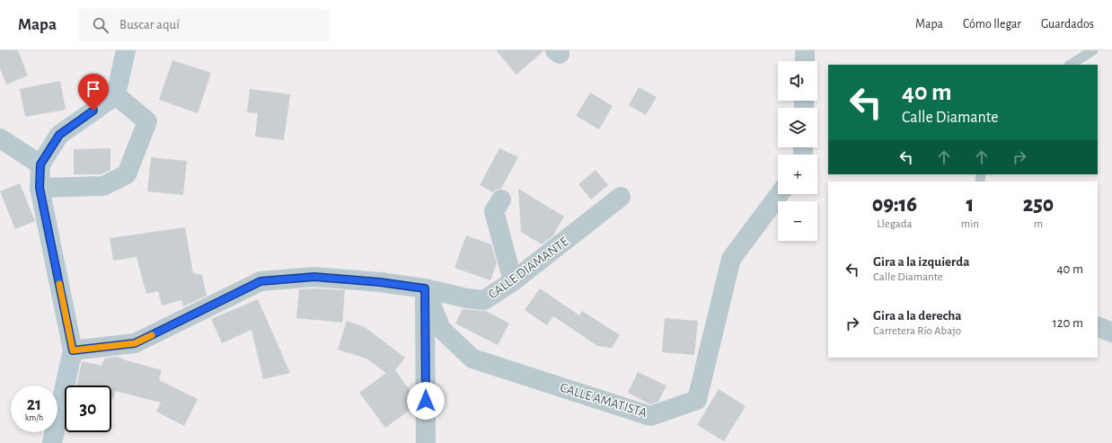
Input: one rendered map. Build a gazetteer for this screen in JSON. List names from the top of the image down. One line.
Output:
{"streets":{"street":["CALLE DIAMANTE","CALLE AMATISTA"]},"crossings":[["CALLE DIAMANTE","CALLE AMATISTA"]],"page":{"header":"Mapa","search":"Buscar aquí","nav":["Mapa","Cómo llegar","Guardados"],"map_buttons":["+","−"],"turn":["40 m","Calle Diamante"],"eta":["09:16","Llegada","1","min","250","m"],"list":[{"name":"Gira a la izquierda","note":"Calle Diamante","value":"40 m"},{"name":"Gira a la derecha","note":"Carretera Río Abajo","value":"120 m"}],"speed":"21 km/h","limit":"30"}}
